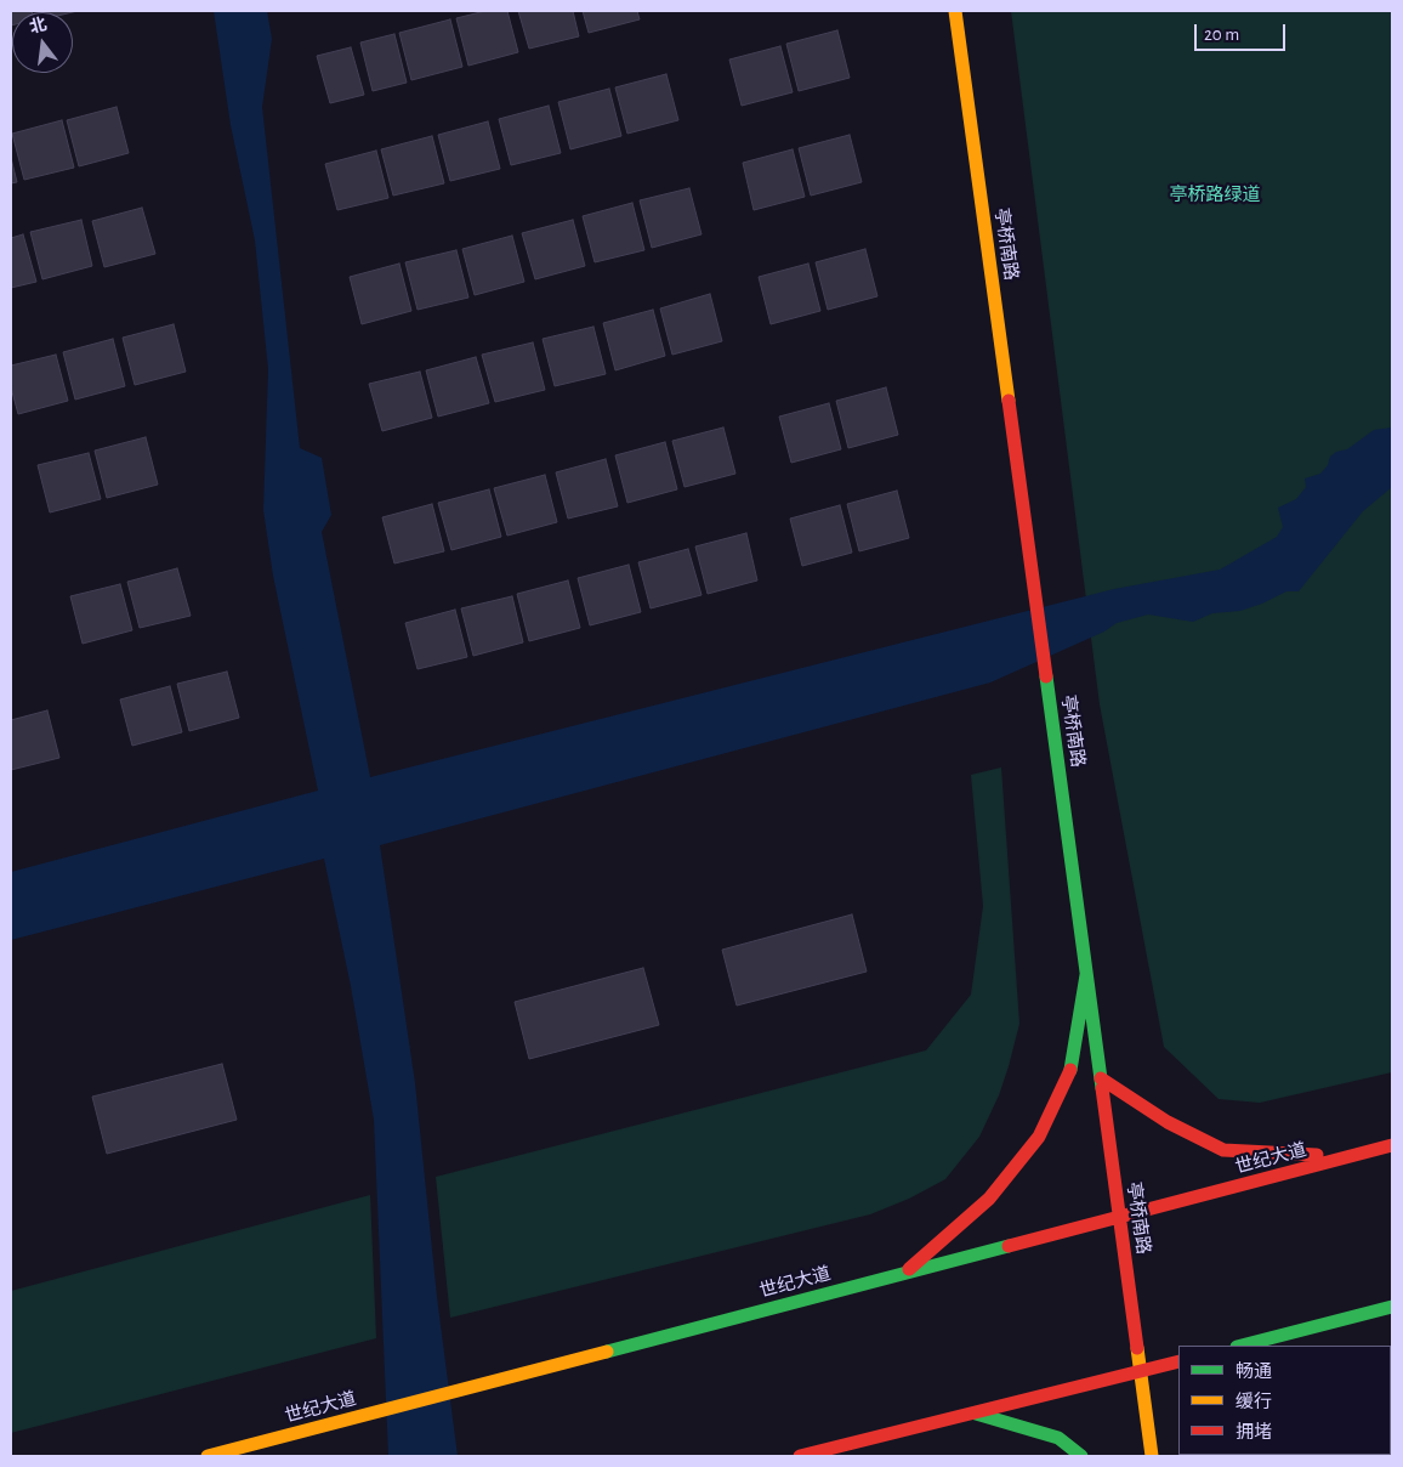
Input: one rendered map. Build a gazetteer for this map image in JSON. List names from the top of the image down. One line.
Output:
{"streets":{"main road":["亭桥南路","世纪大道"]},"crossings":[["亭桥南路","世纪大道"]],"parks":["亭桥路绿道"],"legend":["畅通","缓行","拥堵"],"scale_bar":"20 m","north":"top"}
